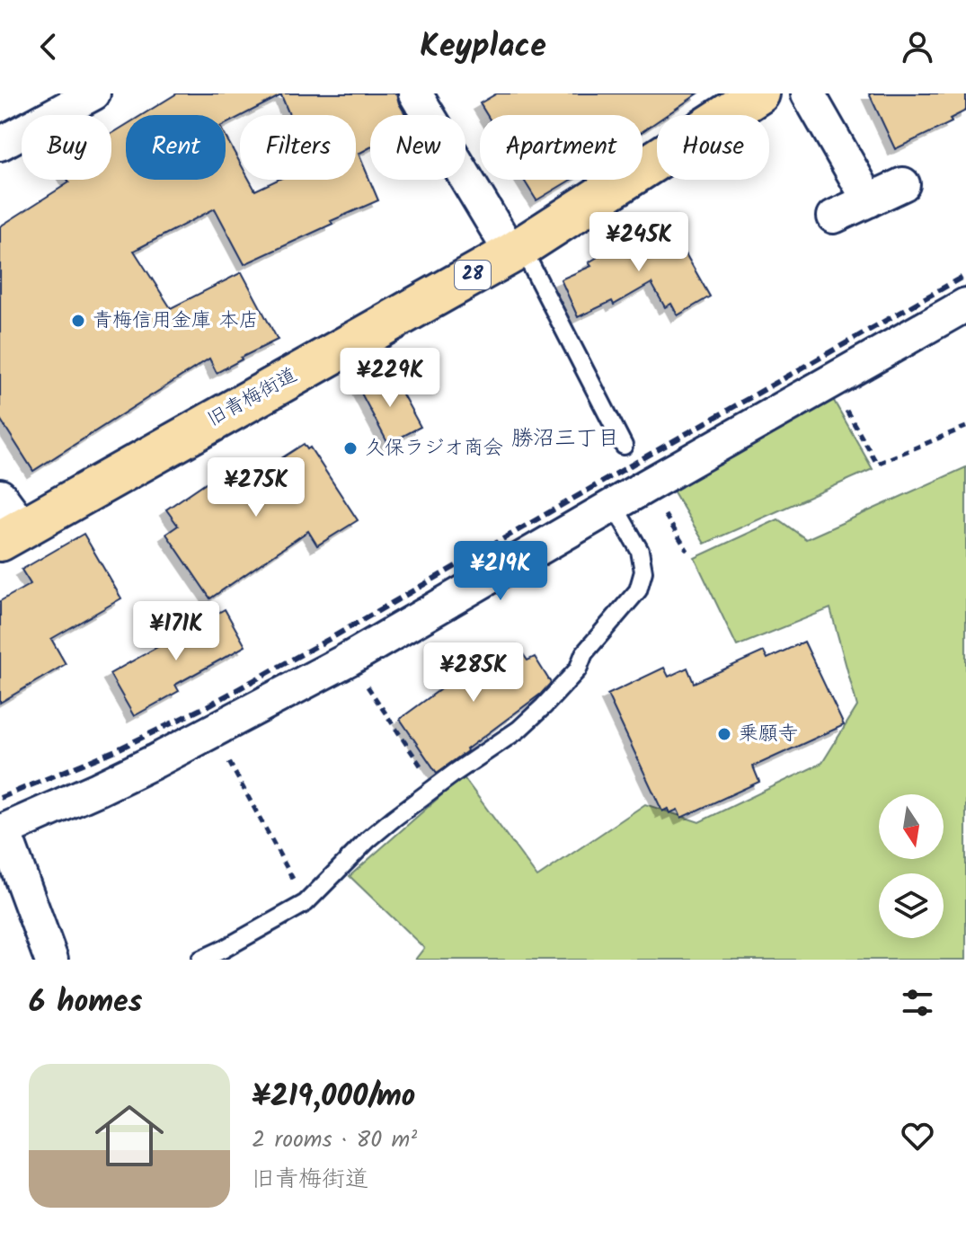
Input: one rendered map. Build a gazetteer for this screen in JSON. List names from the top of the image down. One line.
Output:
{"streets":{"main road":["28","旧青梅街道"]},"districts":["勝沼三丁目"],"places":["青梅信用金庫 本店","久保ラジオ商会","乗願寺"],"north":"bottom","page":{"header":"Keyplace","chip":["Buy","Rent","Filters","New","Apartment","House"],"price":["¥245K","¥229K","¥275K","¥219K","¥171K","¥285K"],"heading":"6 homes","list":[{"name":"¥219,000/mo","note":"2 rooms · 80 m² · 旧青梅街道"}]}}
